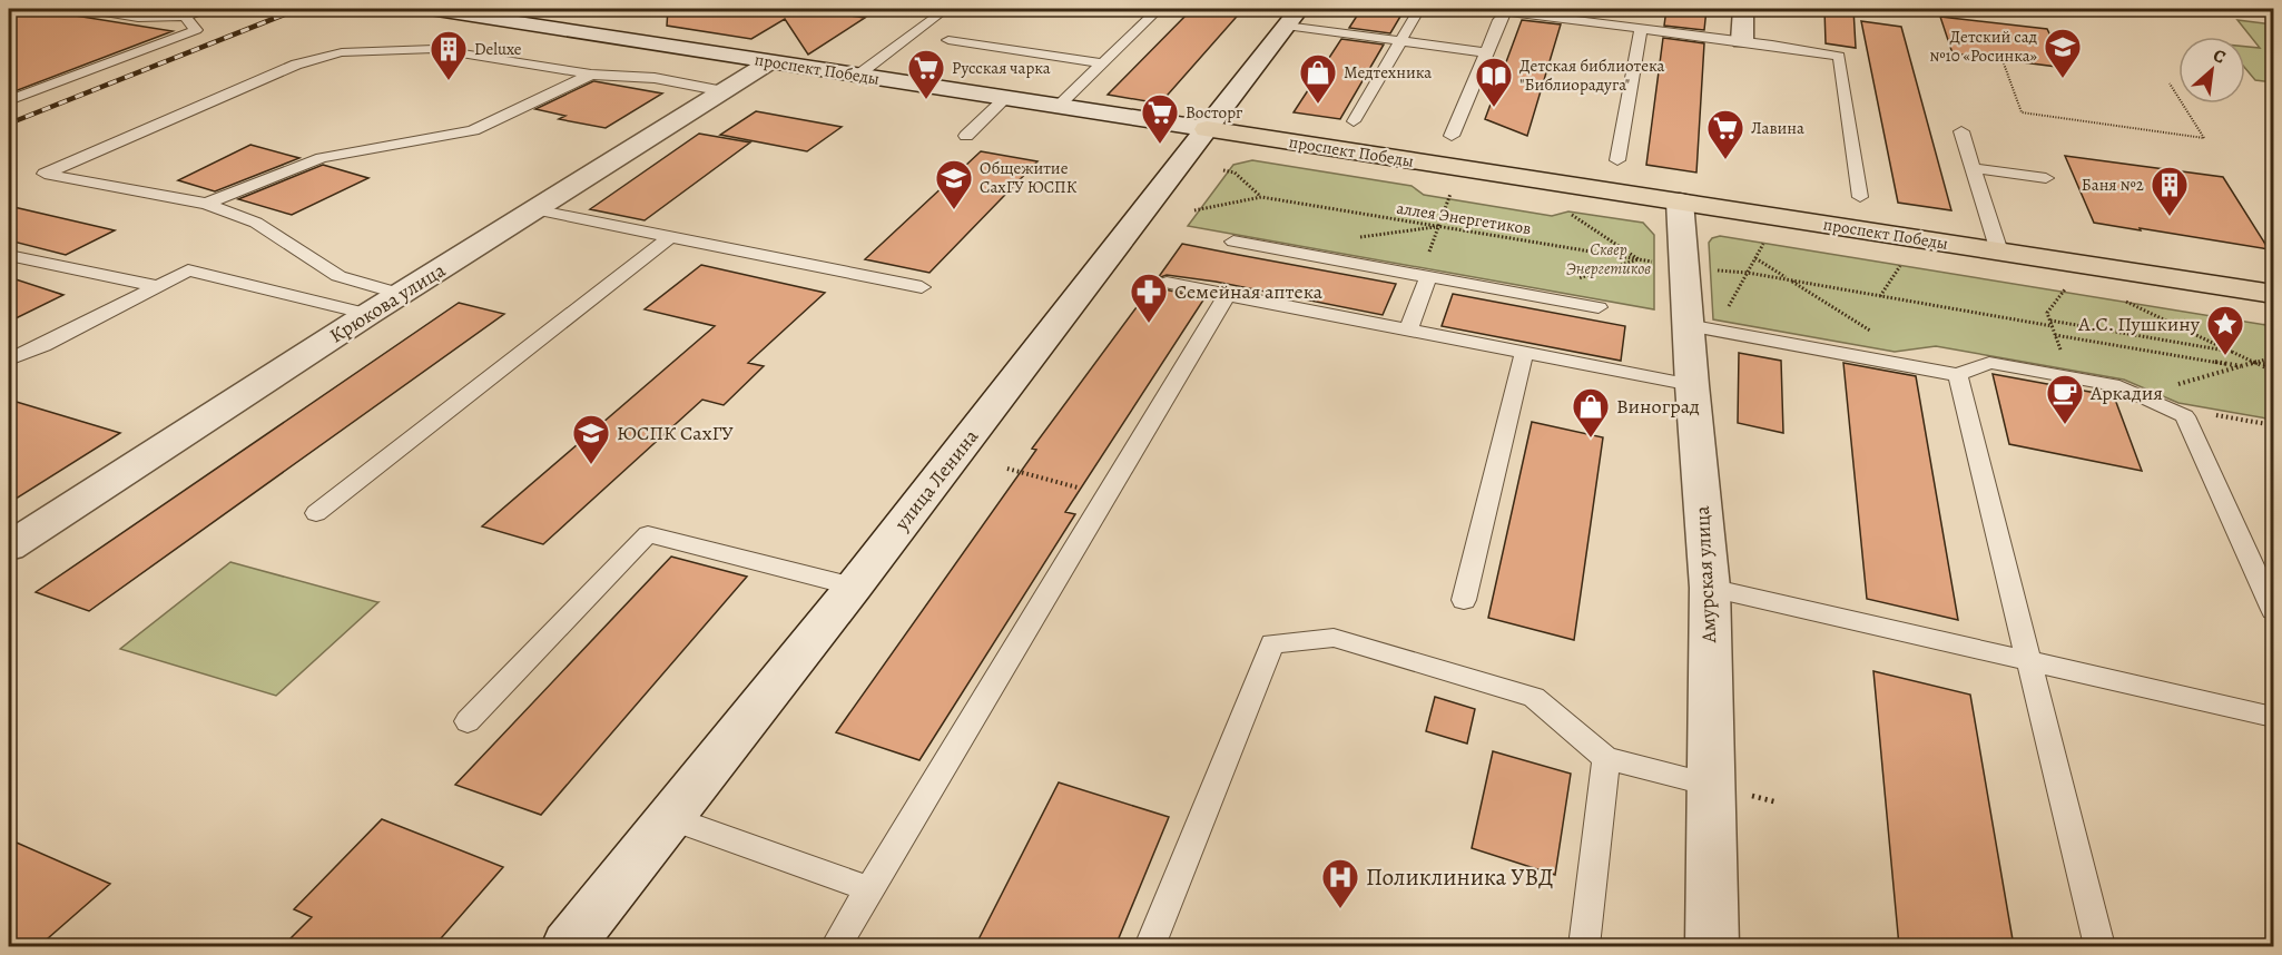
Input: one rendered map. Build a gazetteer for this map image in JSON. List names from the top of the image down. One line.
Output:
{"streets":{"main road":["проспект Победы","Крюкова улица","улица Ленина","Амурская улица"],"path":["аллея Энергетиков"]},"crossings":[["проспект Победы","Крюкова улица"],["проспект Победы","улица Ленина"],["проспект Победы","Амурская улица"]],"parks":["Сквер Энергетиков"],"places":{"school or university":["Детский сад №10 «Росинка»","Общежитие СахГУ ЮСПК","ЮСПК СахГУ"],"building":["Deluxe","Баня №2"],"supermarket":["Русская чарка","Восторг","Лавина"],"shop":["Медтехника","Виноград"],"library":["Детская библиотека \"Библиорадуга\""],"pharmacy":["Семейная аптека"],"place":["А.С. Пушкину"],"cafe":["Аркадия"],"hospital":["Поликлиника УВД"]},"north":"top right"}
